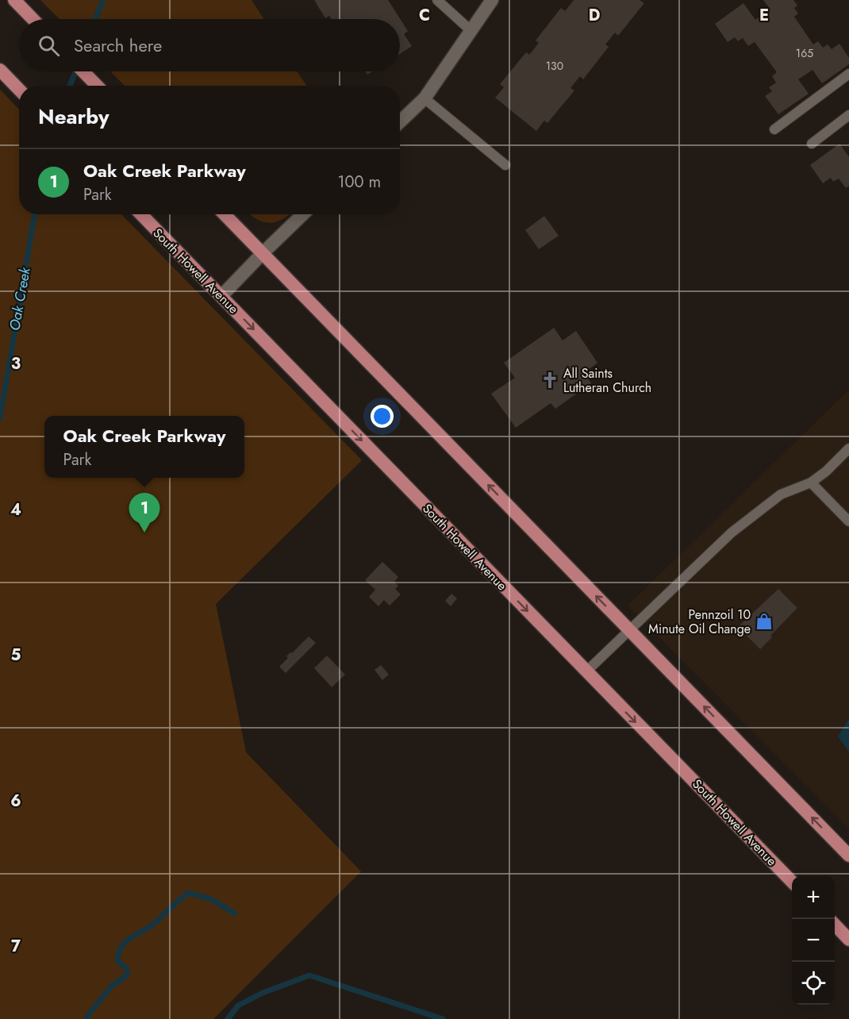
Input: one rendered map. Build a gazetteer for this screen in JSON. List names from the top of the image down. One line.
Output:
{"streets":{"main road":["South Howell Avenue"]},"water":["Oak Creek"],"places":{"church":["All Saints Lutheran Church"],"shop":["Pennzoil 10 Minute Oil Change"]},"house_numbers":["165","130"],"page":{"search":"Search here","heading":"Nearby","list":[{"mark":"1","name":"Oak Creek Parkway","note":"Park","value":"100 m"}],"popup":["Oak Creek Parkway","Park"],"pins":"1","map_buttons":["+","−"]},"grid":{"columns":["C","D","E"],"rows":["3","4","5","6","7"]}}
